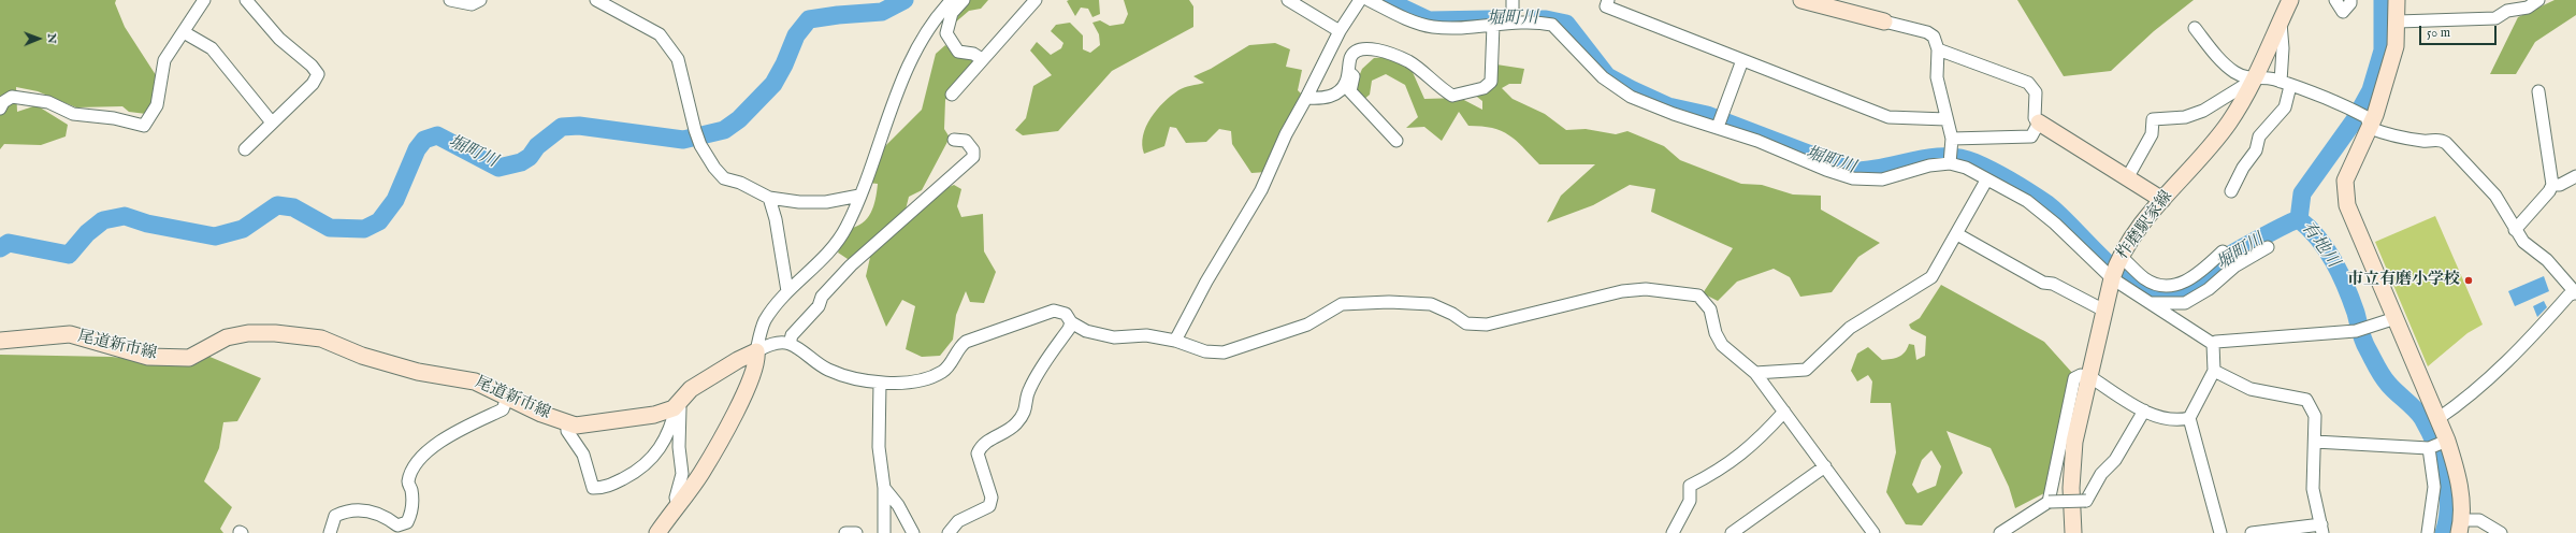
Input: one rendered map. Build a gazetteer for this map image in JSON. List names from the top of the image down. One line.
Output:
{"streets":{"main road":["柞磨駅家線","尾道新市線"]},"water":["堀町川","有地川"],"places":["市立有磨小学校"],"scale_bar":"50 m","north":"right"}
